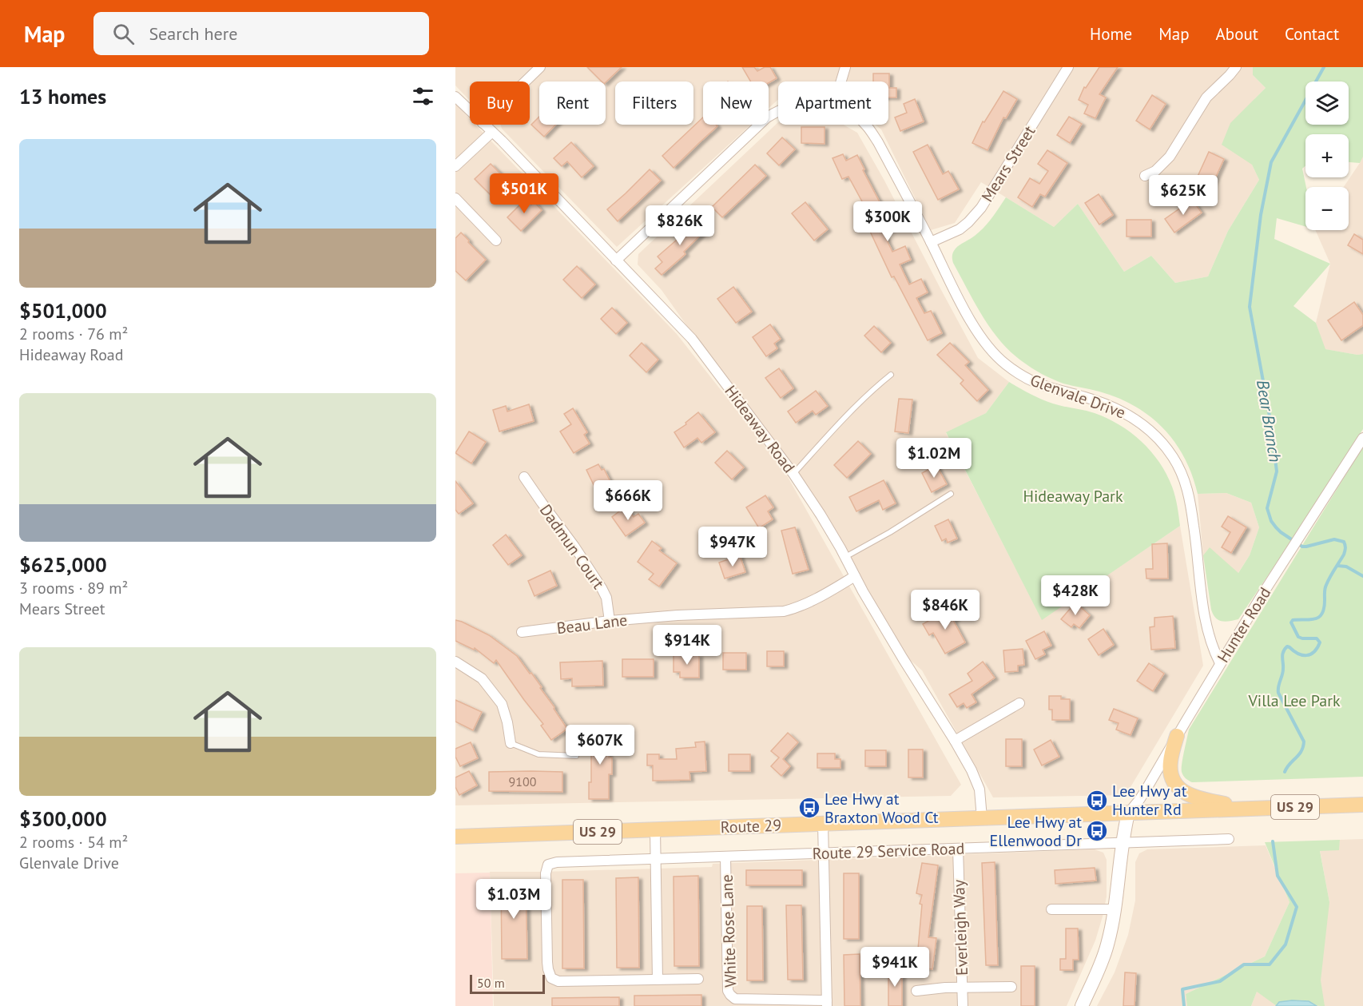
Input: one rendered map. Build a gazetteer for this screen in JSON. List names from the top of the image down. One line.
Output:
{"streets":{"main road":["US 29","Route 29"],"street":["Mears Street","Glenvale Drive","Hideaway Road","Dadmun Court","Beau Lane","Hunter Road","Route 29 Service Road","Everleigh Way","White Rose Lane"]},"crossings":[["Mears Street","Glenvale Drive"],["Glenvale Drive","Hideaway Road"],["Glenvale Drive","Hunter Road"],["Hideaway Road","Beau Lane"],["Hideaway Road","Route 29"],["Dadmun Court","Beau Lane"],["Hunter Road","Route 29"],["Route 29 Service Road","Everleigh Way"],["Route 29 Service Road","White Rose Lane"]],"water":["Bear Branch"],"parks":["Hideaway Park","Villa Lee Park"],"places":{"bus stop":["Lee Hwy at Hunter Rd","Lee Hwy at Braxton Wood Ct","Lee Hwy at Ellenwood Dr"]},"house_numbers":["9100"],"scale_bar":"50 m","page":{"header":"Map","search":"Search here","nav":["Home","Map","About","Contact"],"heading":"13 homes","map_buttons":["+","−"],"chip":["Buy","Rent","Filters","New","Apartment"],"list":[{"name":"$501,000","note":"2 rooms · 76 m² · Hideaway Road"},{"name":"$625,000","note":"3 rooms · 89 m² · Mears Street"},{"name":"$300,000","note":"2 rooms · 54 m² · Glenvale Drive"}],"price":["$501K","$625K","$300K","$826K","$1.02M","$666K","$947K","$428K","$846K","$914K","$607K","$1.03M","$941K"],"scale":"50 m"}}
